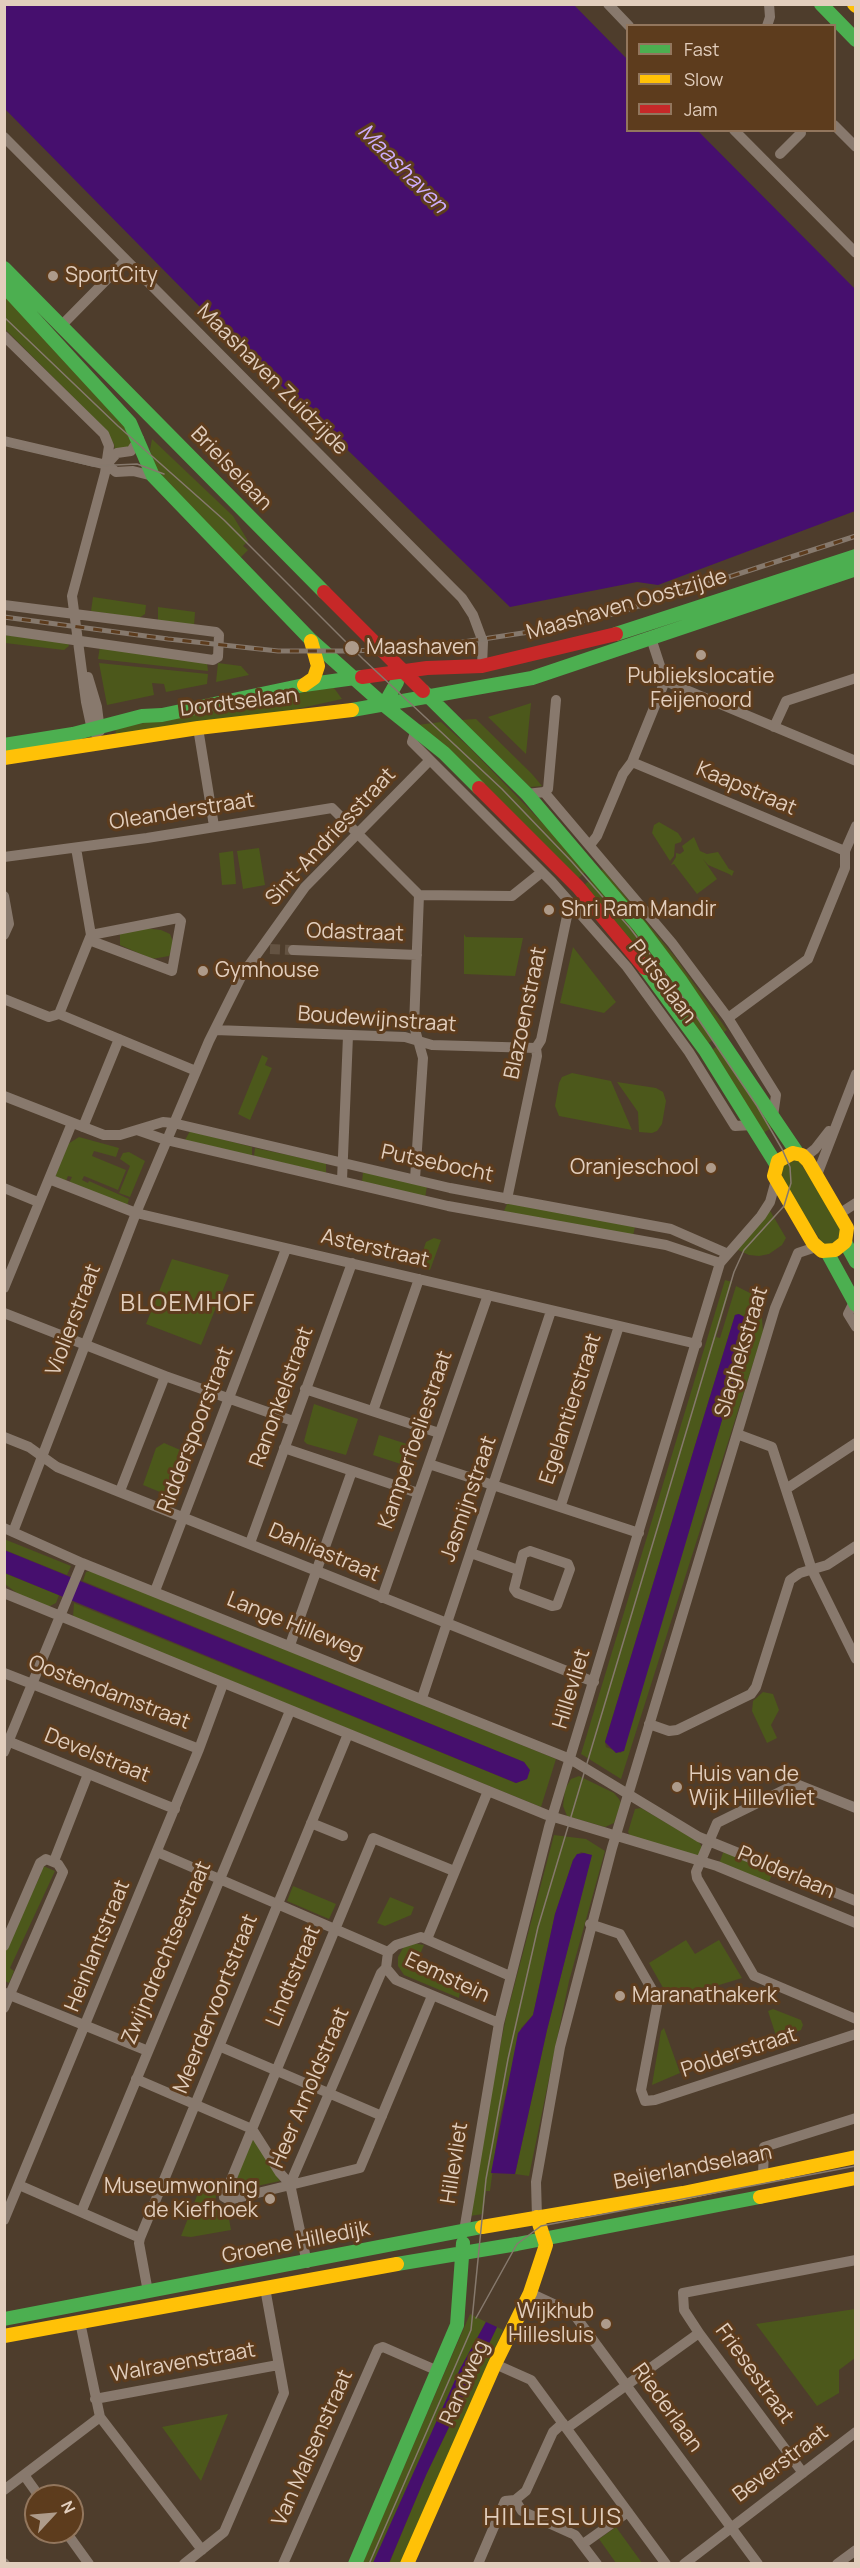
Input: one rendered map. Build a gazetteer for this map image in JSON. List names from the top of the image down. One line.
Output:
{"streets":{"main road":["Brielselaan","Maashaven Oostzijde","Dordtselaan","Putselaan","Beijerlandselaan","Groene Hilledijk","Randweg"],"street":["Maashaven Zuidzijde","Kaapstraat","Oleanderstraat","Sint-Andriesstraat","Odastraat","Blazoenstraat","Boudewijnstraat","Putsebocht","Asterstraat","Violierstraat","Slaghekstraat","Ranonkelstraat","Egelantierstraat","Ridderspoorstraat","Kamperfoeliestraat","Jasmijnstraat","Dahliastraat","Lange Hilleweg","Hillevliet","Oostendamstraat","Develstraat","Polderlaan","Heinlantstraat","Zwijndrechtsestraat","Lindtstraat","Eemstein","Meerdervoortstraat","Polderstraat","Heer Arnoldstraat","Walravenstraat","Friesestraat","Riederlaan","Van Malsenstraat","Beverstraat"]},"crossings":[["Maashaven Zuidzijde","Maashaven Oostzijde"],["Brielselaan","Maashaven Oostzijde"],["Brielselaan","Dordtselaan"],["Brielselaan","Putselaan"],["Maashaven Oostzijde","Dordtselaan"],["Maashaven Oostzijde","Putselaan"],["Dordtselaan","Putselaan"],["Oleanderstraat","Sint-Andriesstraat"],["Sint-Andriesstraat","Putselaan"],["Sint-Andriesstraat","Boudewijnstraat"],["Sint-Andriesstraat","Putsebocht"],["Sint-Andriesstraat","Violierstraat"],["Putselaan","Blazoenstraat"],["Blazoenstraat","Boudewijnstraat"],["Blazoenstraat","Putsebocht"],["Putsebocht","Violierstraat"],["Putsebocht","Hillevliet"],["Asterstraat","Violierstraat"],["Asterstraat","Ranonkelstraat"],["Asterstraat","Egelantierstraat"],["Asterstraat","Ridderspoorstraat"],["Asterstraat","Kamperfoeliestraat"],["Asterstraat","Jasmijnstraat"],["Asterstraat","Hillevliet"],["Violierstraat","Dahliastraat"],["Violierstraat","Lange Hilleweg"],["Ranonkelstraat","Dahliastraat"],["Ridderspoorstraat","Dahliastraat"],["Ridderspoorstraat","Lange Hilleweg"],["Kamperfoeliestraat","Dahliastraat"],["Jasmijnstraat","Dahliastraat"],["Jasmijnstraat","Lange Hilleweg"],["Dahliastraat","Hillevliet"],["Lange Hilleweg","Hillevliet"],["Lange Hilleweg","Polderlaan"],["Hillevliet","Polderlaan"],["Hillevliet","Eemstein"],["Hillevliet","Groene Hilledijk"],["Hillevliet","Randweg"],["Oostendamstraat","Heinlantstraat"],["Develstraat","Heinlantstraat"],["Lindtstraat","Heer Arnoldstraat"],["Eemstein","Heer Arnoldstraat"],["Meerdervoortstraat","Groene Hilledijk"],["Heer Arnoldstraat","Groene Hilledijk"],["Beijerlandselaan","Groene Hilledijk"],["Beijerlandselaan","Randweg"],["Groene Hilledijk","Randweg"],["Friesestraat","Beverstraat"],["Randweg","Riederlaan"],["Randweg","Van Malsenstraat"],["Riederlaan","Beverstraat"]],"districts":["BLOEMHOF","HILLESLUIS"],"water":["Maashaven"],"places":["SportCity","Maashaven","Publiekslocatie Feijenoord","Shri Ram Mandir","Gymhouse","Oranjeschool","Huis van de Wijk Hillevliet","Maranathakerk","Museumwoning de Kiefhoek","Wijkhub Hillesluis"],"legend":["Fast","Slow","Jam"],"north":"top right"}
